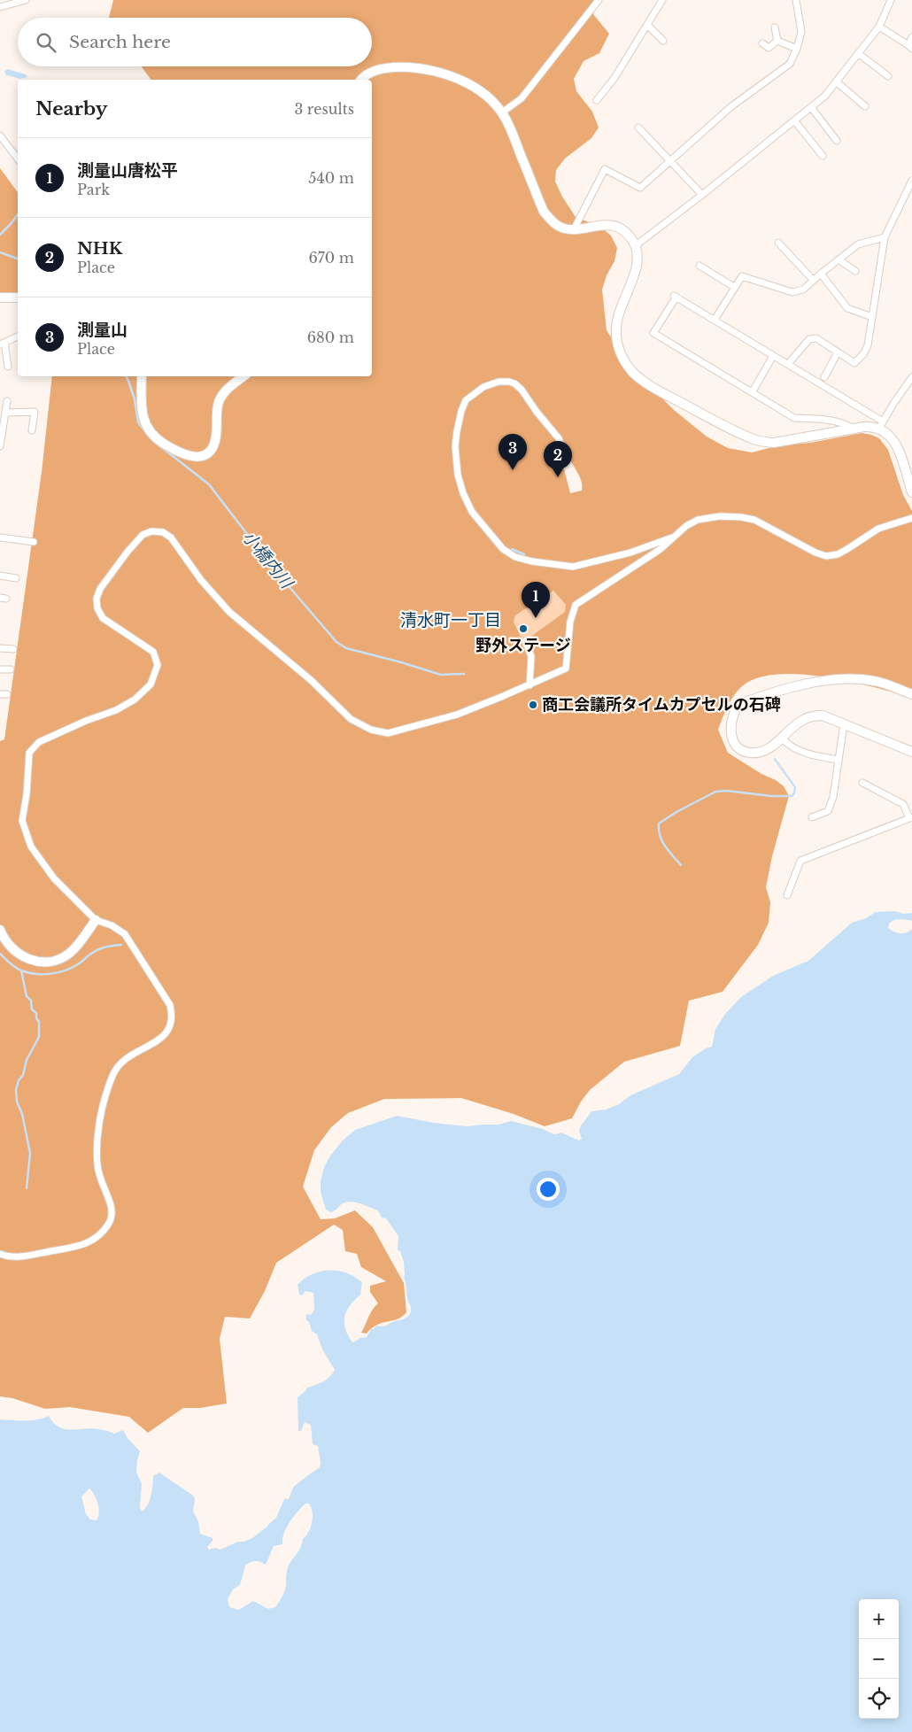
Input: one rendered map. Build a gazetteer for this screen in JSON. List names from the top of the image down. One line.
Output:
{"districts":["清水町一丁目"],"water":["小橋内川"],"places":["野外ステージ","商工会議所タイムカプセルの石碑"],"page":{"search":"Search here","heading":["Nearby","3 results"],"list":[{"mark":"1","name":"測量山唐松平","note":"Park","value":"540 m"},{"mark":"2","name":"NHK","note":"Place","value":"670 m"},{"mark":"3","name":"測量山","note":"Place","value":"680 m"}],"pins":["3","2","1"],"map_buttons":["+","−"]}}
